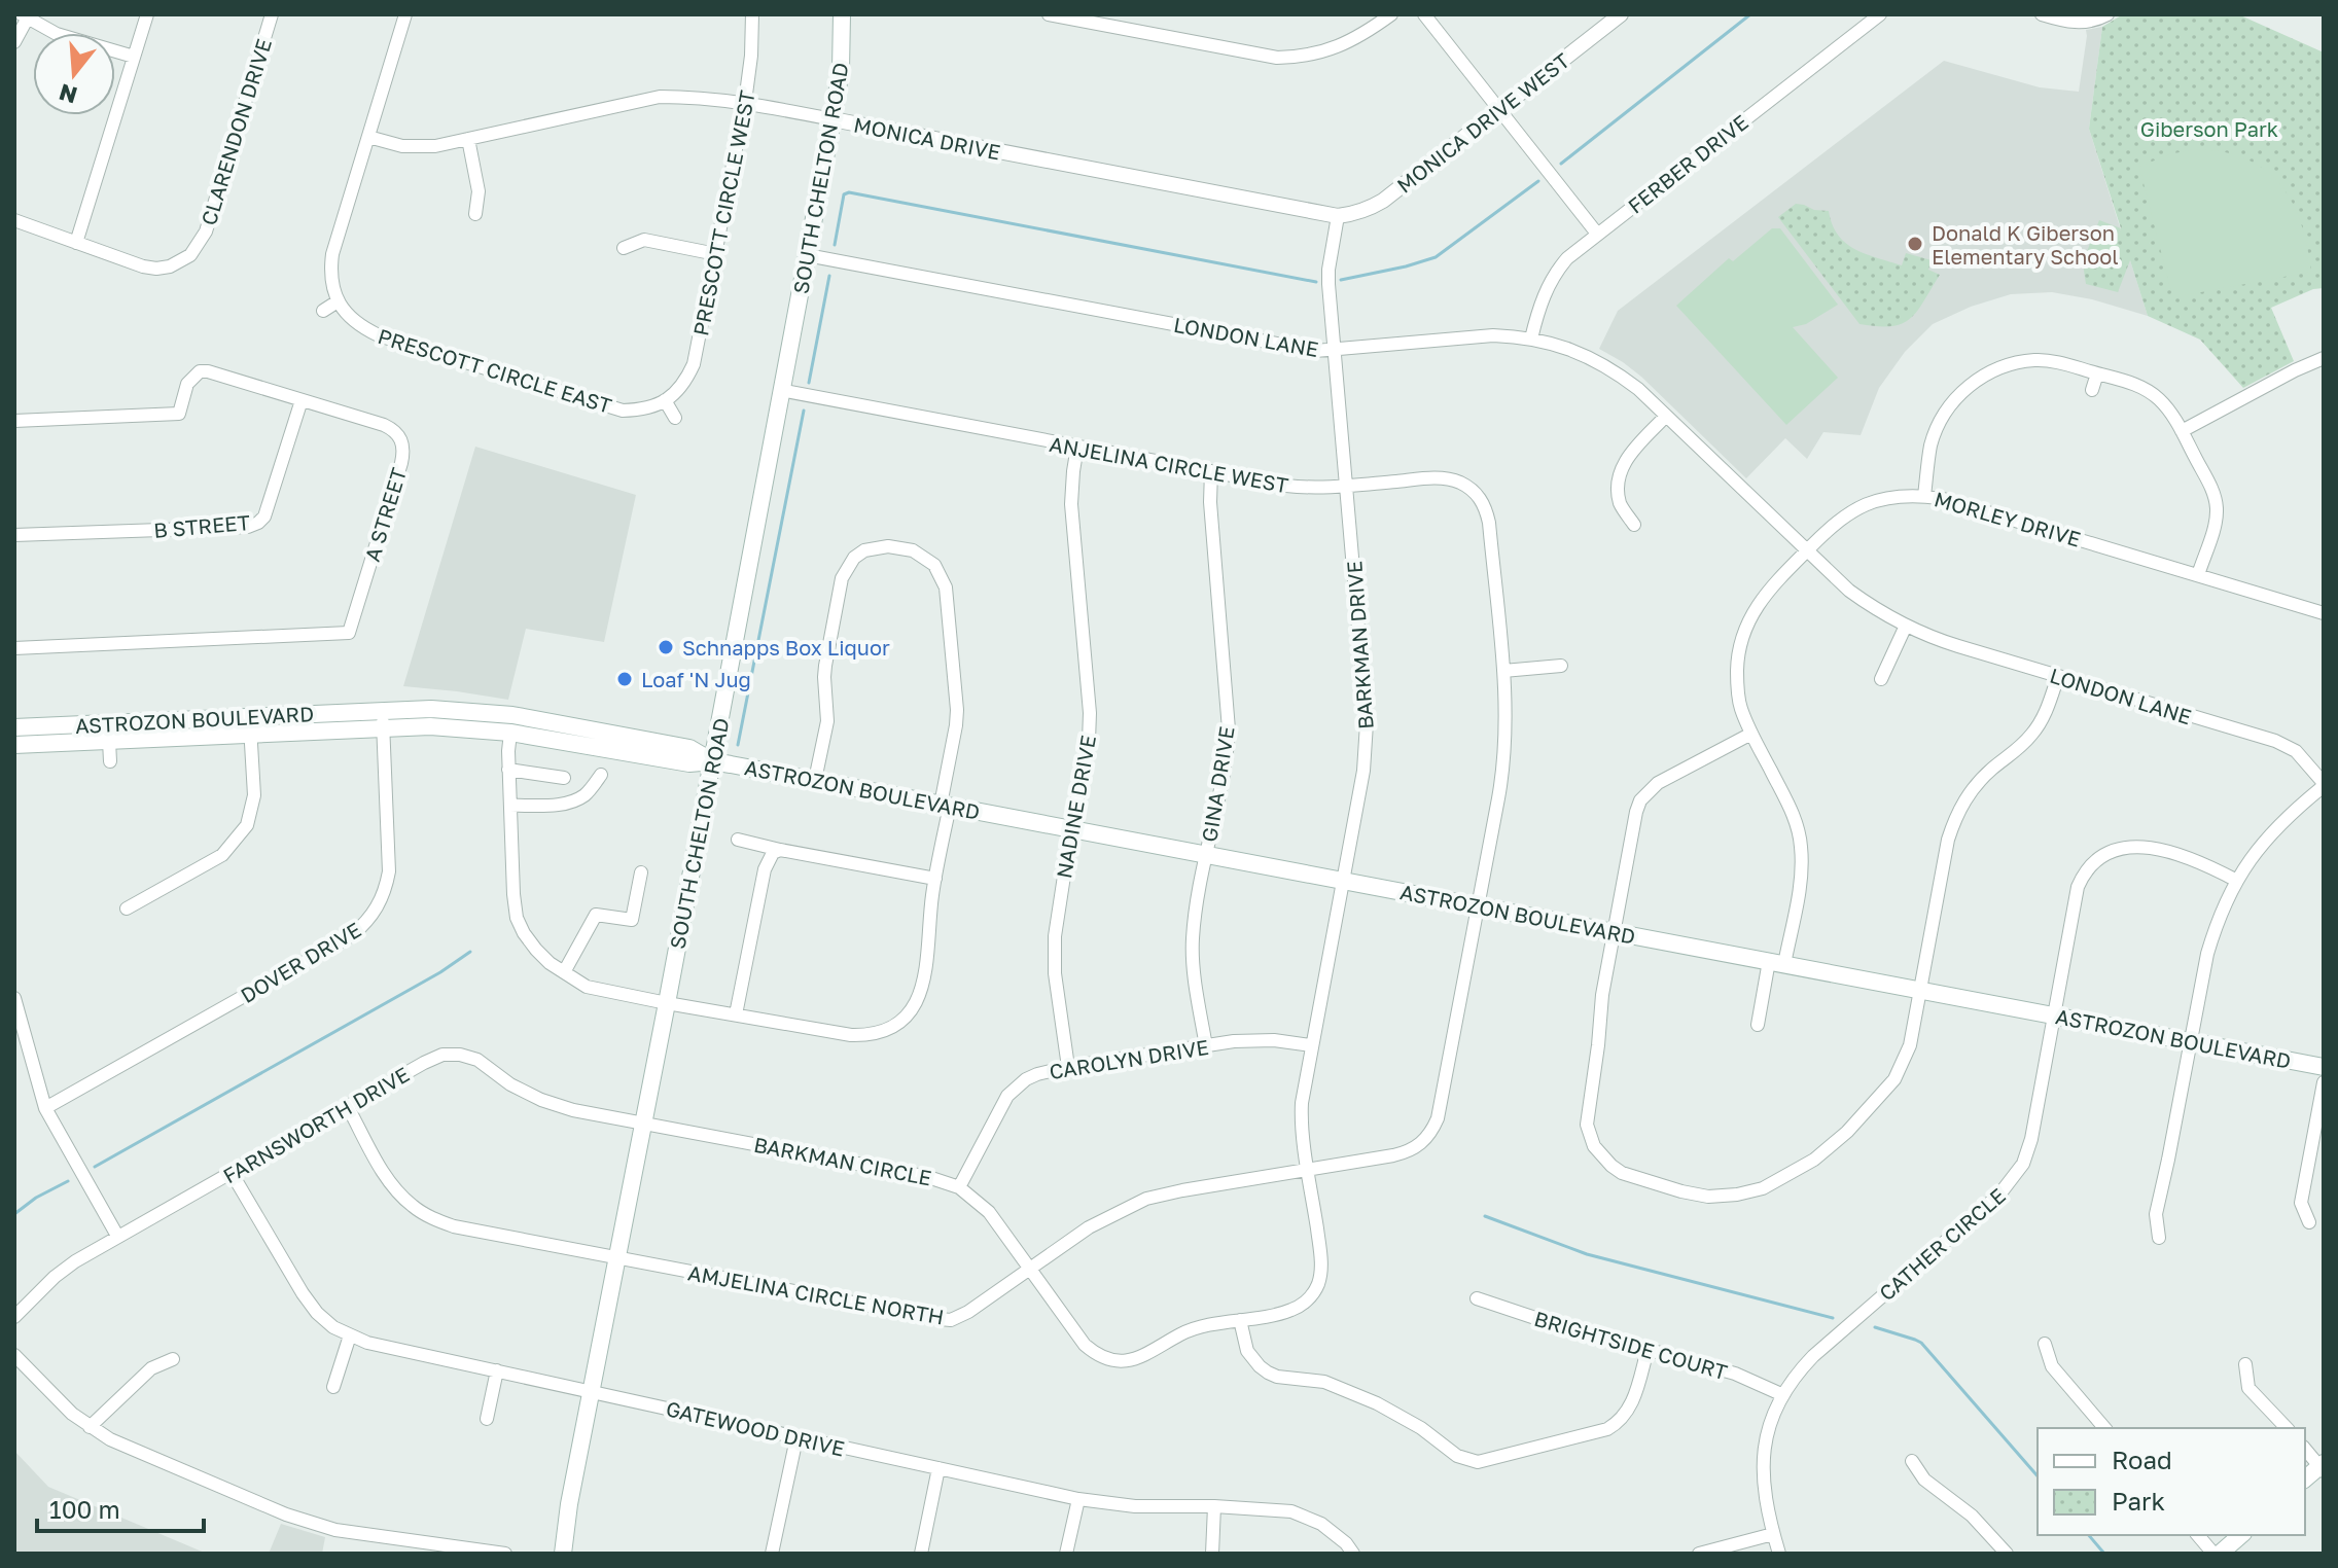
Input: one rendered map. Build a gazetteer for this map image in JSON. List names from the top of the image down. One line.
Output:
{"streets":{"main road":["SOUTH CHELTON ROAD","ASTROZON BOULEVARD"],"street":["MONICA DRIVE WEST","CLARENDON DRIVE","MONICA DRIVE","FERBER DRIVE","PRESCOTT CIRCLE WEST","LONDON LANE","PRESCOTT CIRCLE EAST","ANJELINA CIRCLE WEST","A STREET","MORLEY DRIVE","B STREET","BARKMAN DRIVE","GINA DRIVE","NADINE DRIVE","DOVER DRIVE","CAROLYN DRIVE","FARNSWORTH DRIVE","BARKMAN CIRCLE","CATHER CIRCLE","AMJELINA CIRCLE NORTH","BRIGHTSIDE COURT","GATEWOOD DRIVE"]},"crossings":[["MONICA DRIVE WEST","MONICA DRIVE"],["MONICA DRIVE WEST","BARKMAN DRIVE"],["MONICA DRIVE","SOUTH CHELTON ROAD"],["MONICA DRIVE","PRESCOTT CIRCLE WEST"],["MONICA DRIVE","BARKMAN DRIVE"],["FERBER DRIVE","LONDON LANE"],["SOUTH CHELTON ROAD","LONDON LANE"],["SOUTH CHELTON ROAD","ANJELINA CIRCLE WEST"],["SOUTH CHELTON ROAD","ASTROZON BOULEVARD"],["SOUTH CHELTON ROAD","FARNSWORTH DRIVE"],["SOUTH CHELTON ROAD","BARKMAN CIRCLE"],["SOUTH CHELTON ROAD","AMJELINA CIRCLE NORTH"],["SOUTH CHELTON ROAD","GATEWOOD DRIVE"],["PRESCOTT CIRCLE WEST","PRESCOTT CIRCLE EAST"],["LONDON LANE","MORLEY DRIVE"],["LONDON LANE","BARKMAN DRIVE"],["ANJELINA CIRCLE WEST","BARKMAN DRIVE"],["ANJELINA CIRCLE WEST","ASTROZON BOULEVARD"],["ANJELINA CIRCLE WEST","GINA DRIVE"],["ANJELINA CIRCLE WEST","NADINE DRIVE"],["ANJELINA CIRCLE WEST","BARKMAN CIRCLE"],["ANJELINA CIRCLE WEST","AMJELINA CIRCLE NORTH"],["A STREET","B STREET"],["MORLEY DRIVE","ASTROZON BOULEVARD"],["BARKMAN DRIVE","ASTROZON BOULEVARD"],["BARKMAN DRIVE","CAROLYN DRIVE"],["BARKMAN DRIVE","BARKMAN CIRCLE"],["BARKMAN DRIVE","AMJELINA CIRCLE NORTH"],["ASTROZON BOULEVARD","GINA DRIVE"],["ASTROZON BOULEVARD","NADINE DRIVE"],["ASTROZON BOULEVARD","DOVER DRIVE"],["ASTROZON BOULEVARD","CATHER CIRCLE"],["GINA DRIVE","CAROLYN DRIVE"],["NADINE DRIVE","CAROLYN DRIVE"],["CAROLYN DRIVE","BARKMAN CIRCLE"],["FARNSWORTH DRIVE","BARKMAN CIRCLE"],["FARNSWORTH DRIVE","AMJELINA CIRCLE NORTH"],["FARNSWORTH DRIVE","GATEWOOD DRIVE"],["BARKMAN CIRCLE","AMJELINA CIRCLE NORTH"],["CATHER CIRCLE","BRIGHTSIDE COURT"]],"parks":["Giberson Park"],"places":["Donald K Giberson Elementary School","Schnapps Box Liquor","Loaf 'N Jug"],"legend":["Road","Park"],"scale_bar":"100 m","north":"bottom"}
